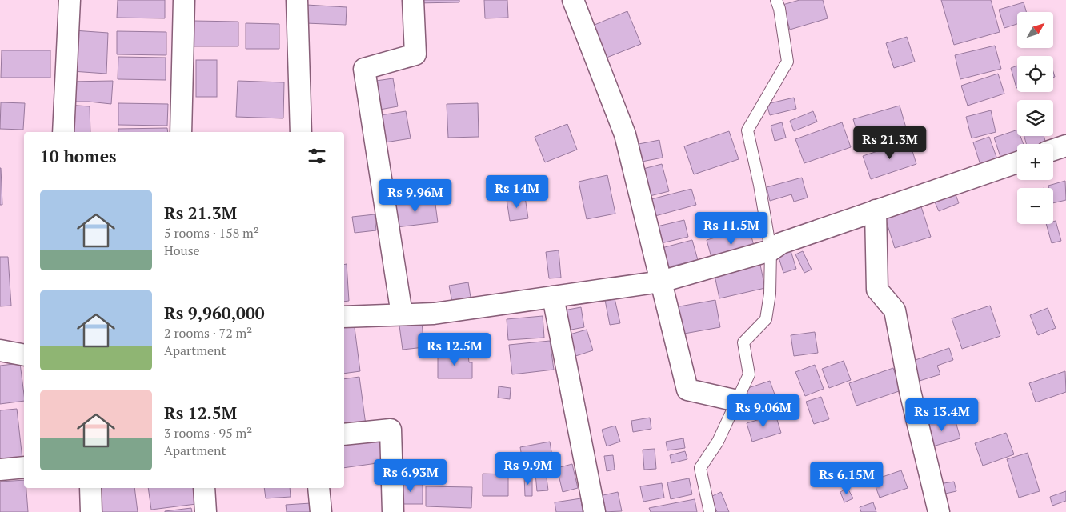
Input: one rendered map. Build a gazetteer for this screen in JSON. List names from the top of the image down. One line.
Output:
{"north":"top right","page":{"map_buttons":["+","−"],"price":["Rs 21.3M","Rs 14M","Rs 9.96M","Rs 11.5M","Rs 12.5M","Rs 9.06M","Rs 13.4M","Rs 9.9M","Rs 6.93M","Rs 6.15M"],"heading":"10 homes","list":[{"name":"Rs 21.3M","note":"5 rooms · 158 m² · House"},{"name":"Rs 9,960,000","note":"2 rooms · 72 m² · Apartment"},{"name":"Rs 12.5M","note":"3 rooms · 95 m² · Apartment"}]}}
